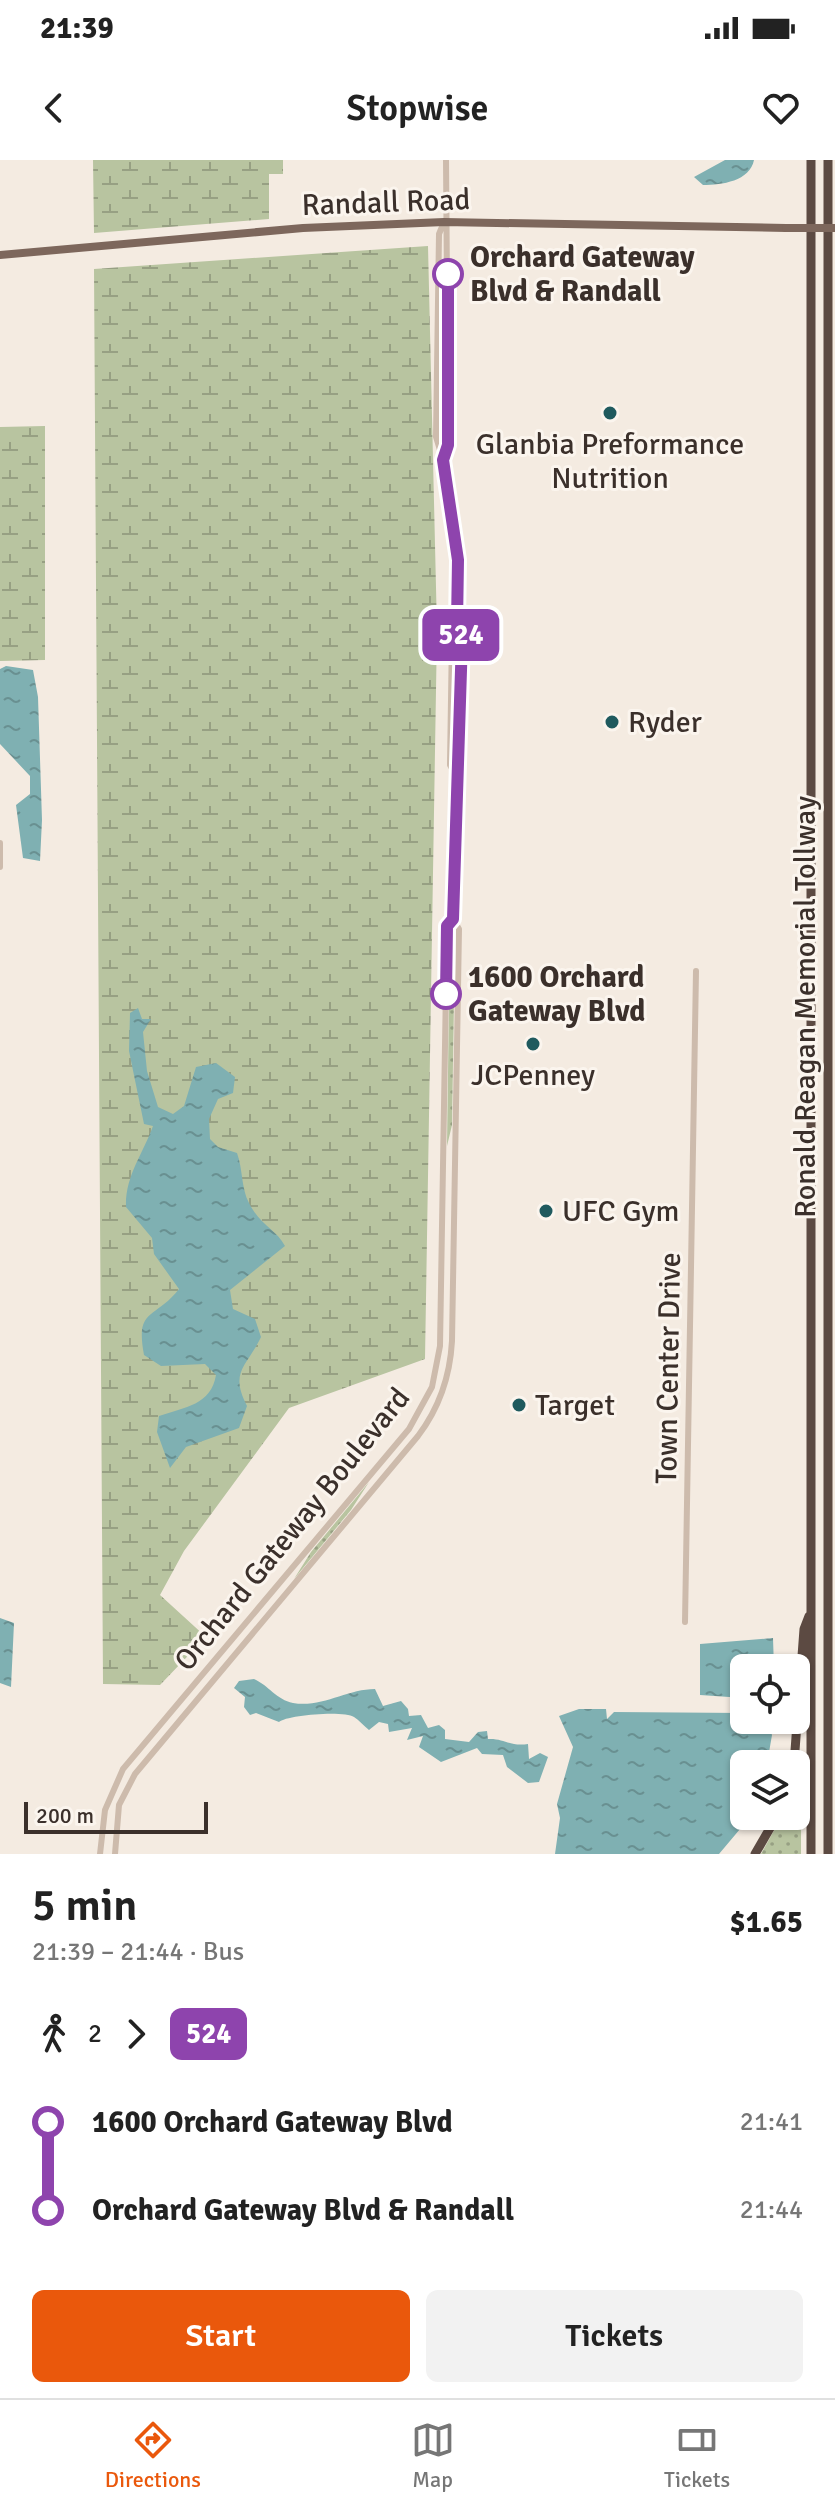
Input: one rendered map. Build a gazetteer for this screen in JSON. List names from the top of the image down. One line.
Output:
{"streets":{"highway":["Ronald Reagan Memorial Tollway"],"main road":["Randall Road"],"street":["Town Center Drive","Orchard Gateway Boulevard"]},"crossings":[["Randall Road","Orchard Gateway Boulevard"]],"places":["Orchard Gateway Blvd & Randall","Glanbia Preformance Nutrition","Ryder","1600 Orchard Gateway Blvd","JCPenney","UFC Gym","Target"],"lines":["bus line 524"],"scale_bar":"200 m","page":{"status":"21:39","header":"Stopwise","on_map":"524","scale":"200 m","heading":["5 min","21:39 – 21:44 · Bus","$1.65"],"legs":["2","524"],"list":[{"name":"1600 Orchard Gateway Blvd","value":"21:41"},{"name":"Orchard Gateway Blvd & Randall","value":"21:44"}],"buttons":["Start","Tickets"],"tabs":["Directions","Map","Tickets"]}}
